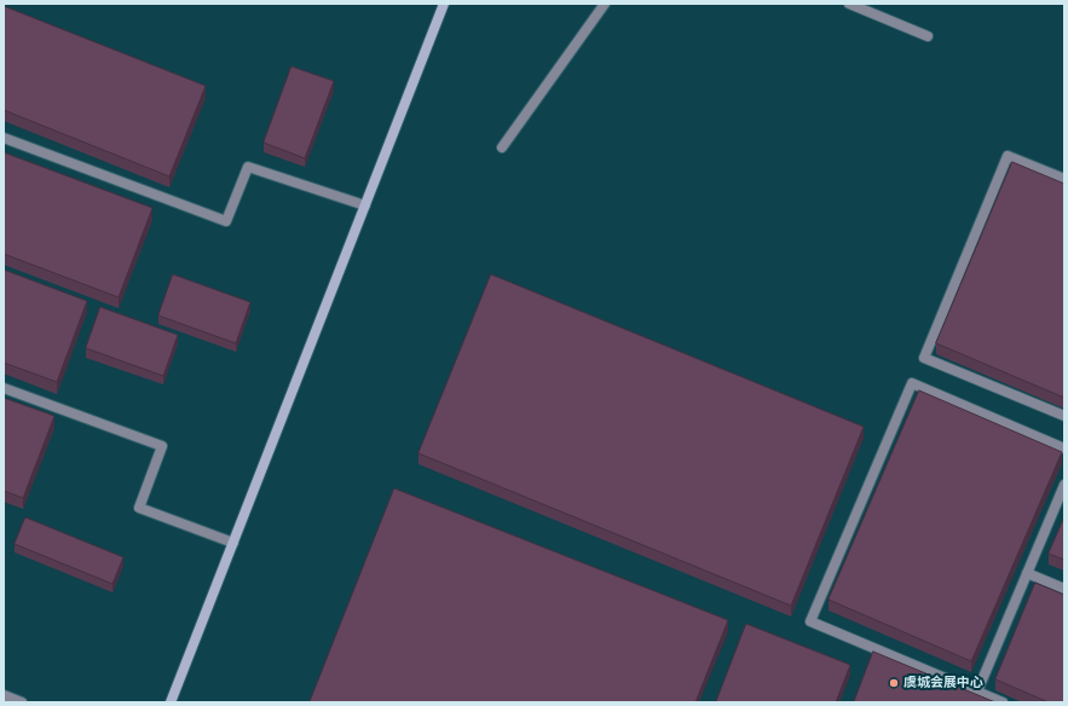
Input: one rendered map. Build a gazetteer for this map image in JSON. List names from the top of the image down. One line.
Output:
{"places":["虞城会展中心"]}
